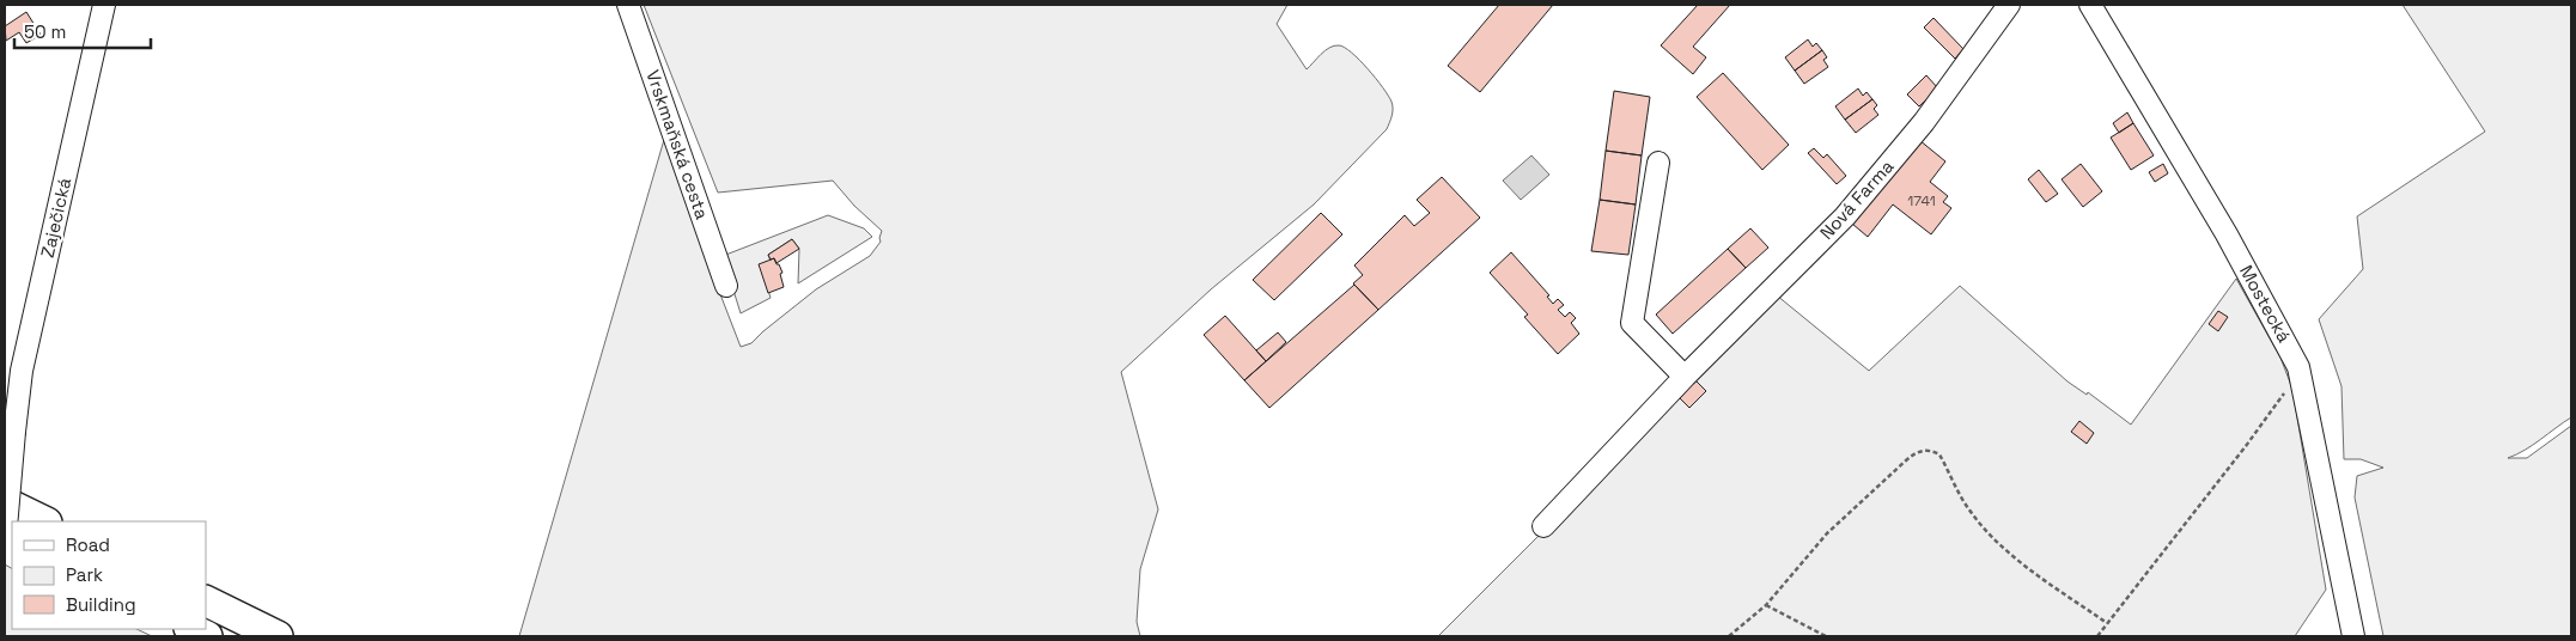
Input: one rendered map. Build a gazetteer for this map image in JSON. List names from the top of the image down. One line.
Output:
{"streets":{"street":["Vrskmaňská cesta","Nová Farma","Zaječická","Mostecká"]},"house_numbers":["1741"],"legend":["Road","Park","Building"],"scale_bar":"50 m"}
